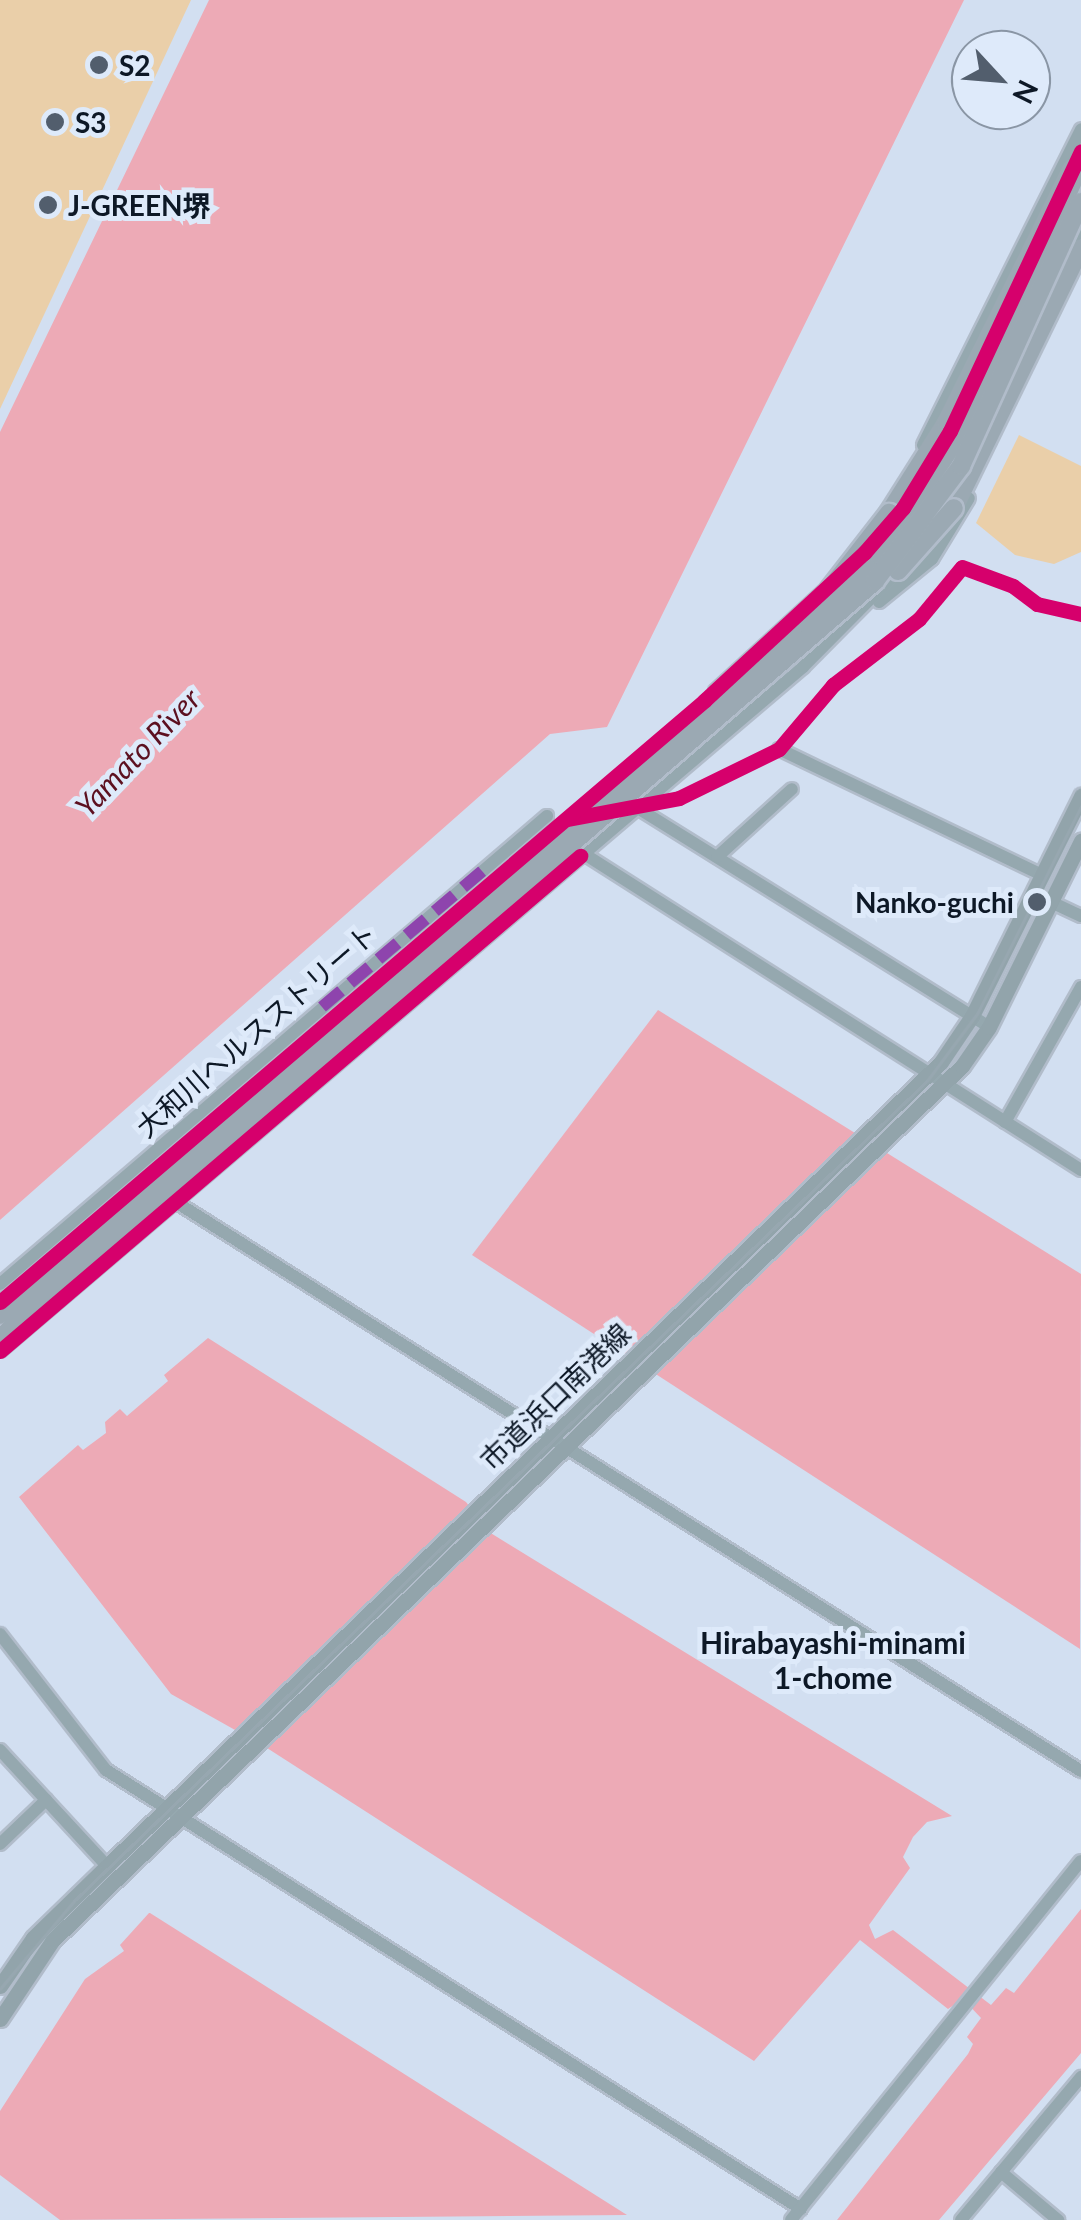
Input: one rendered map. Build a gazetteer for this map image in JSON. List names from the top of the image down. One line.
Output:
{"streets":{"main road":["市道浜口南港線"],"street":["大和川ヘルスストリート"]},"districts":["Hirabayashi-minami 1-chome"],"water":["Yamato River"],"places":["S2","S3","J-GREEN堺","Nanko-guchi"],"north":"bottom right"}
